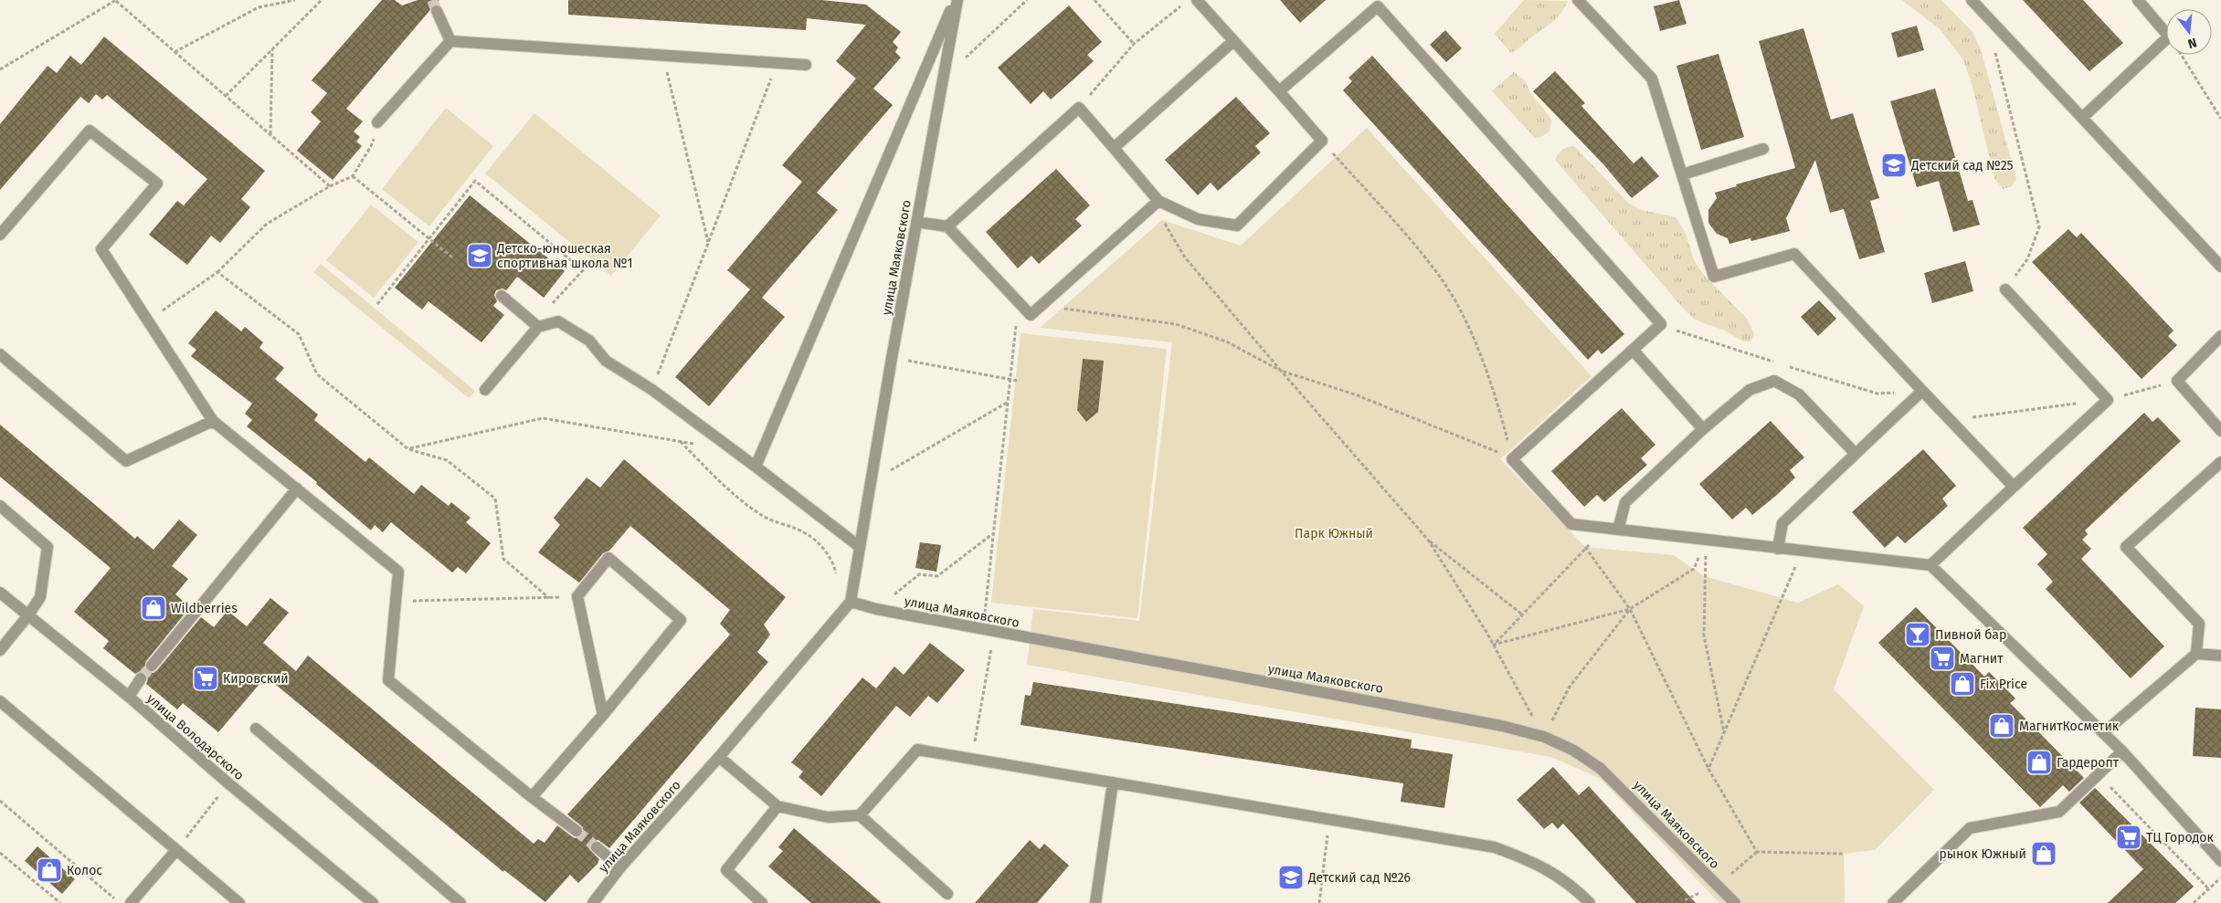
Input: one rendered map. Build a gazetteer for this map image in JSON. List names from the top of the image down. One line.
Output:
{"streets":{"street":["улица Маяковского","улица Володарского"]},"parks":["Парк Южный"],"places":{"school or university":["Детский сад №25","Детско-юношеская спортивная школа №1","Детский сад №26"],"shop":["Wildberries","Fix Price","МагнитКосметик","Гардеропт","рынок Южный","Колос"],"bar":["Пивной бар"],"supermarket":["Магнит","Кировский","ТЦ Городок"]},"north":"bottom"}
